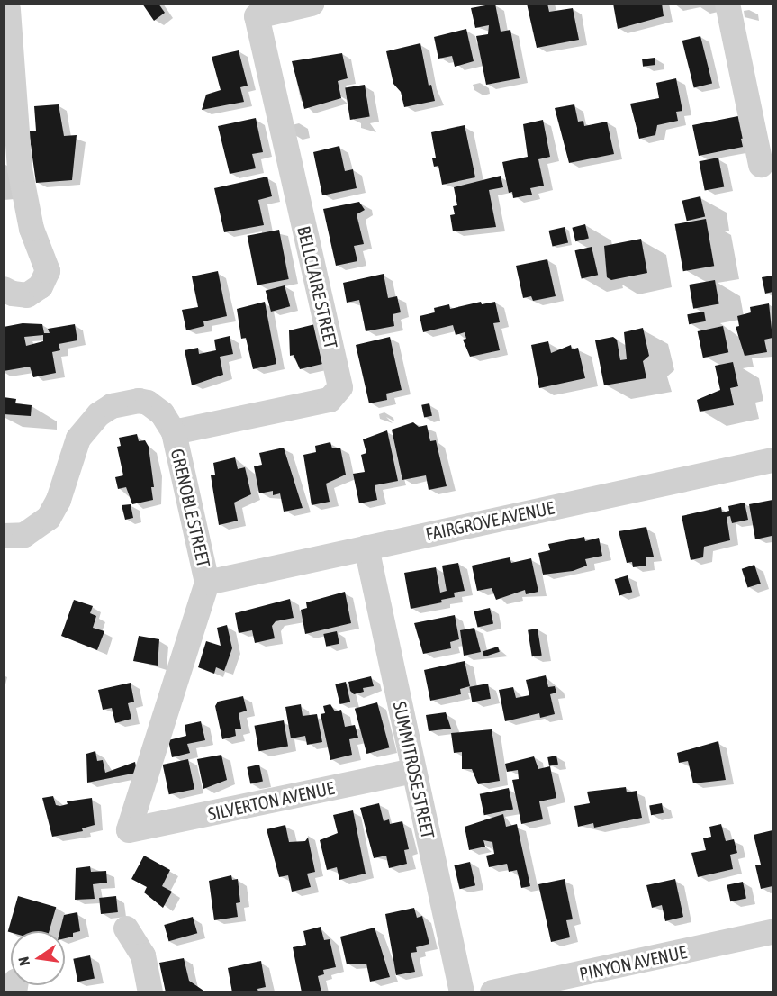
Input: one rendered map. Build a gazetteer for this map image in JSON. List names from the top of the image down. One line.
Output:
{"streets":{"street":["BELLCLAIRE STREET","GRENOBLE STREET","FAIRGROVE AVENUE","SUMMITROSE STREET","SILVERTON AVENUE","PINYON AVENUE"]},"crossings":[["BELLCLAIRE STREET","GRENOBLE STREET"],["GRENOBLE STREET","FAIRGROVE AVENUE"],["GRENOBLE STREET","SILVERTON AVENUE"],["FAIRGROVE AVENUE","SUMMITROSE STREET"],["SUMMITROSE STREET","SILVERTON AVENUE"]],"north":"left"}
